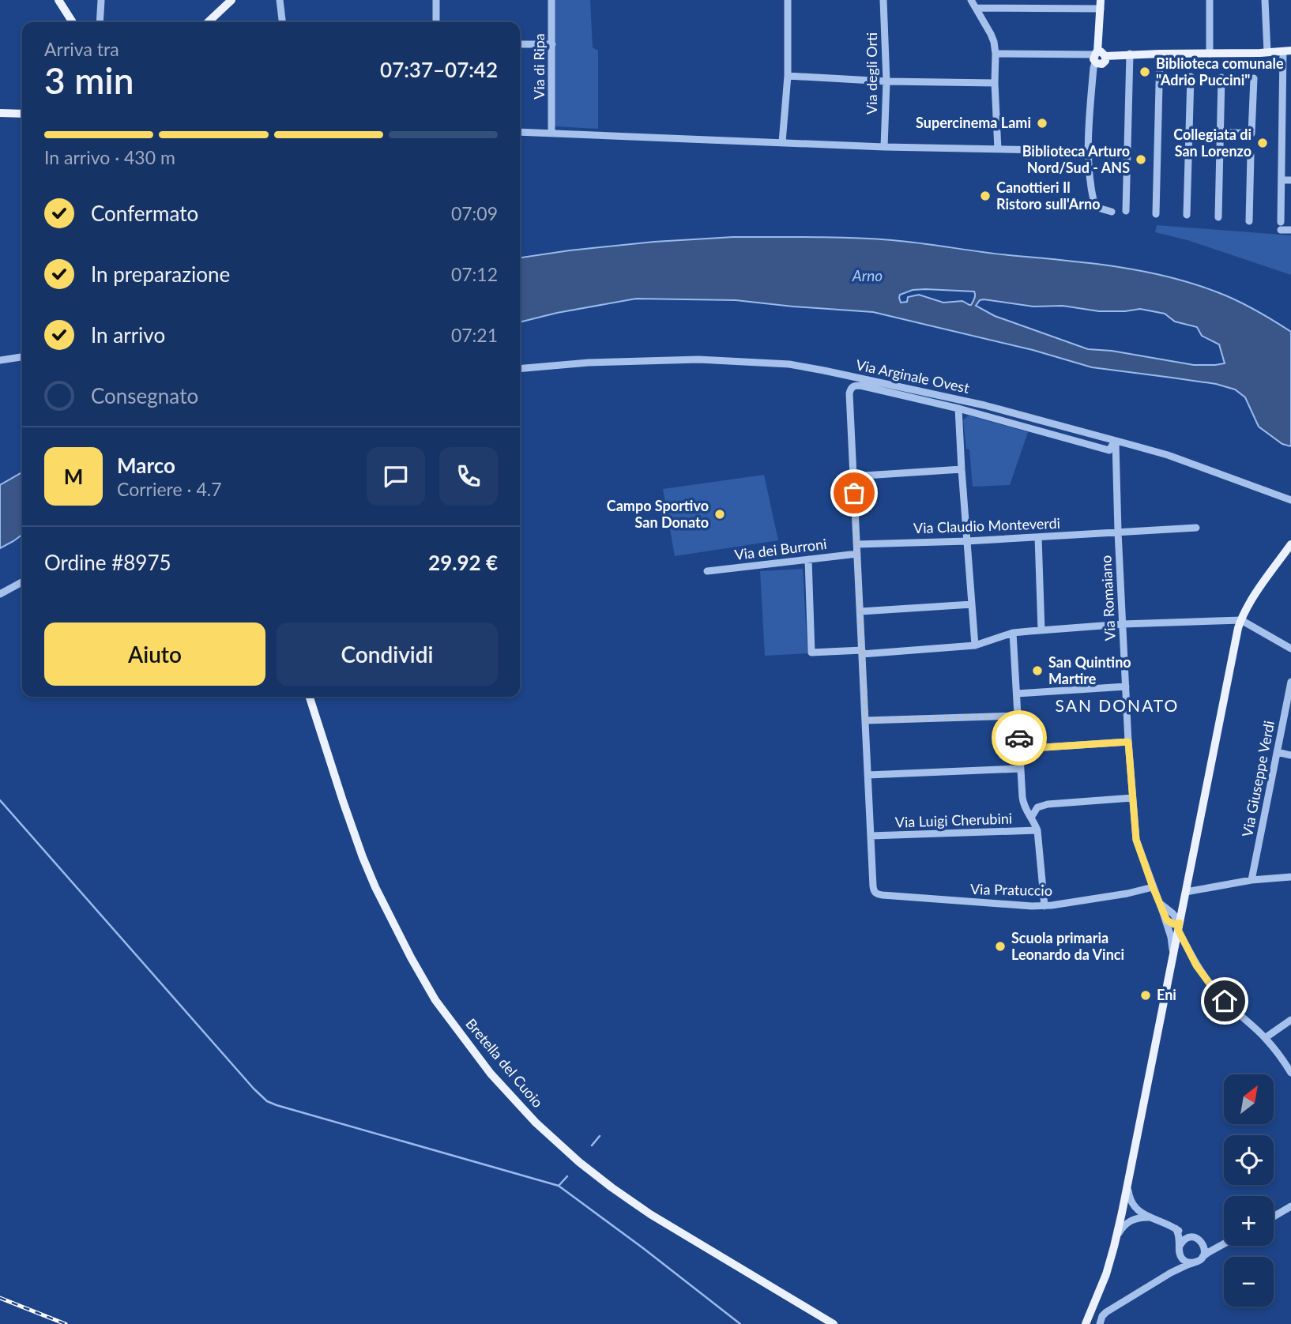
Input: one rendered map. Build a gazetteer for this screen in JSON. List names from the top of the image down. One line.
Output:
{"streets":{"main road":["Bretella del Cuoio"],"street":["Via di Ripa","Via degli Orti","Via Arginale Ovest","Via Claudio Monteverdi","Via dei Burroni","Via Romaiano","Via Giuseppe Verdi","Via Luigi Cherubini","Via Pratuccio"]},"crossings":[["Via Arginale Ovest","Via Romaiano"],["Via Claudio Monteverdi","Via Romaiano"],["Via Romaiano","Via Pratuccio"],["Via Luigi Cherubini","Via Pratuccio"]],"districts":["SAN DONATO"],"water":["Arno"],"places":["Biblioteca comunale \"Adrio Puccini\"","Supercinema Lami","Collegiata di San Lorenzo","Biblioteca Arturo Nord/Sud - ANS","Canottieri Il Ristoro sull'Arno","Campo Sportivo San Donato","San Quintino Martire","Scuola primaria Leonardo da Vinci","Eni"],"north":"top right","page":{"heading":["3 min","Arriva tra","07:37–07:42"],"panel":["Marco","Corriere · 4.7","Ordine #8975","29.92 €"],"bar":"In arrivo · 430 m","list":[["Confermato","07:09"],["In preparazione","07:12"],["In arrivo","07:21"],"Consegnato"],"round":"M","buttons":["Aiuto","Condividi"],"map_buttons":["+","−"]}}
